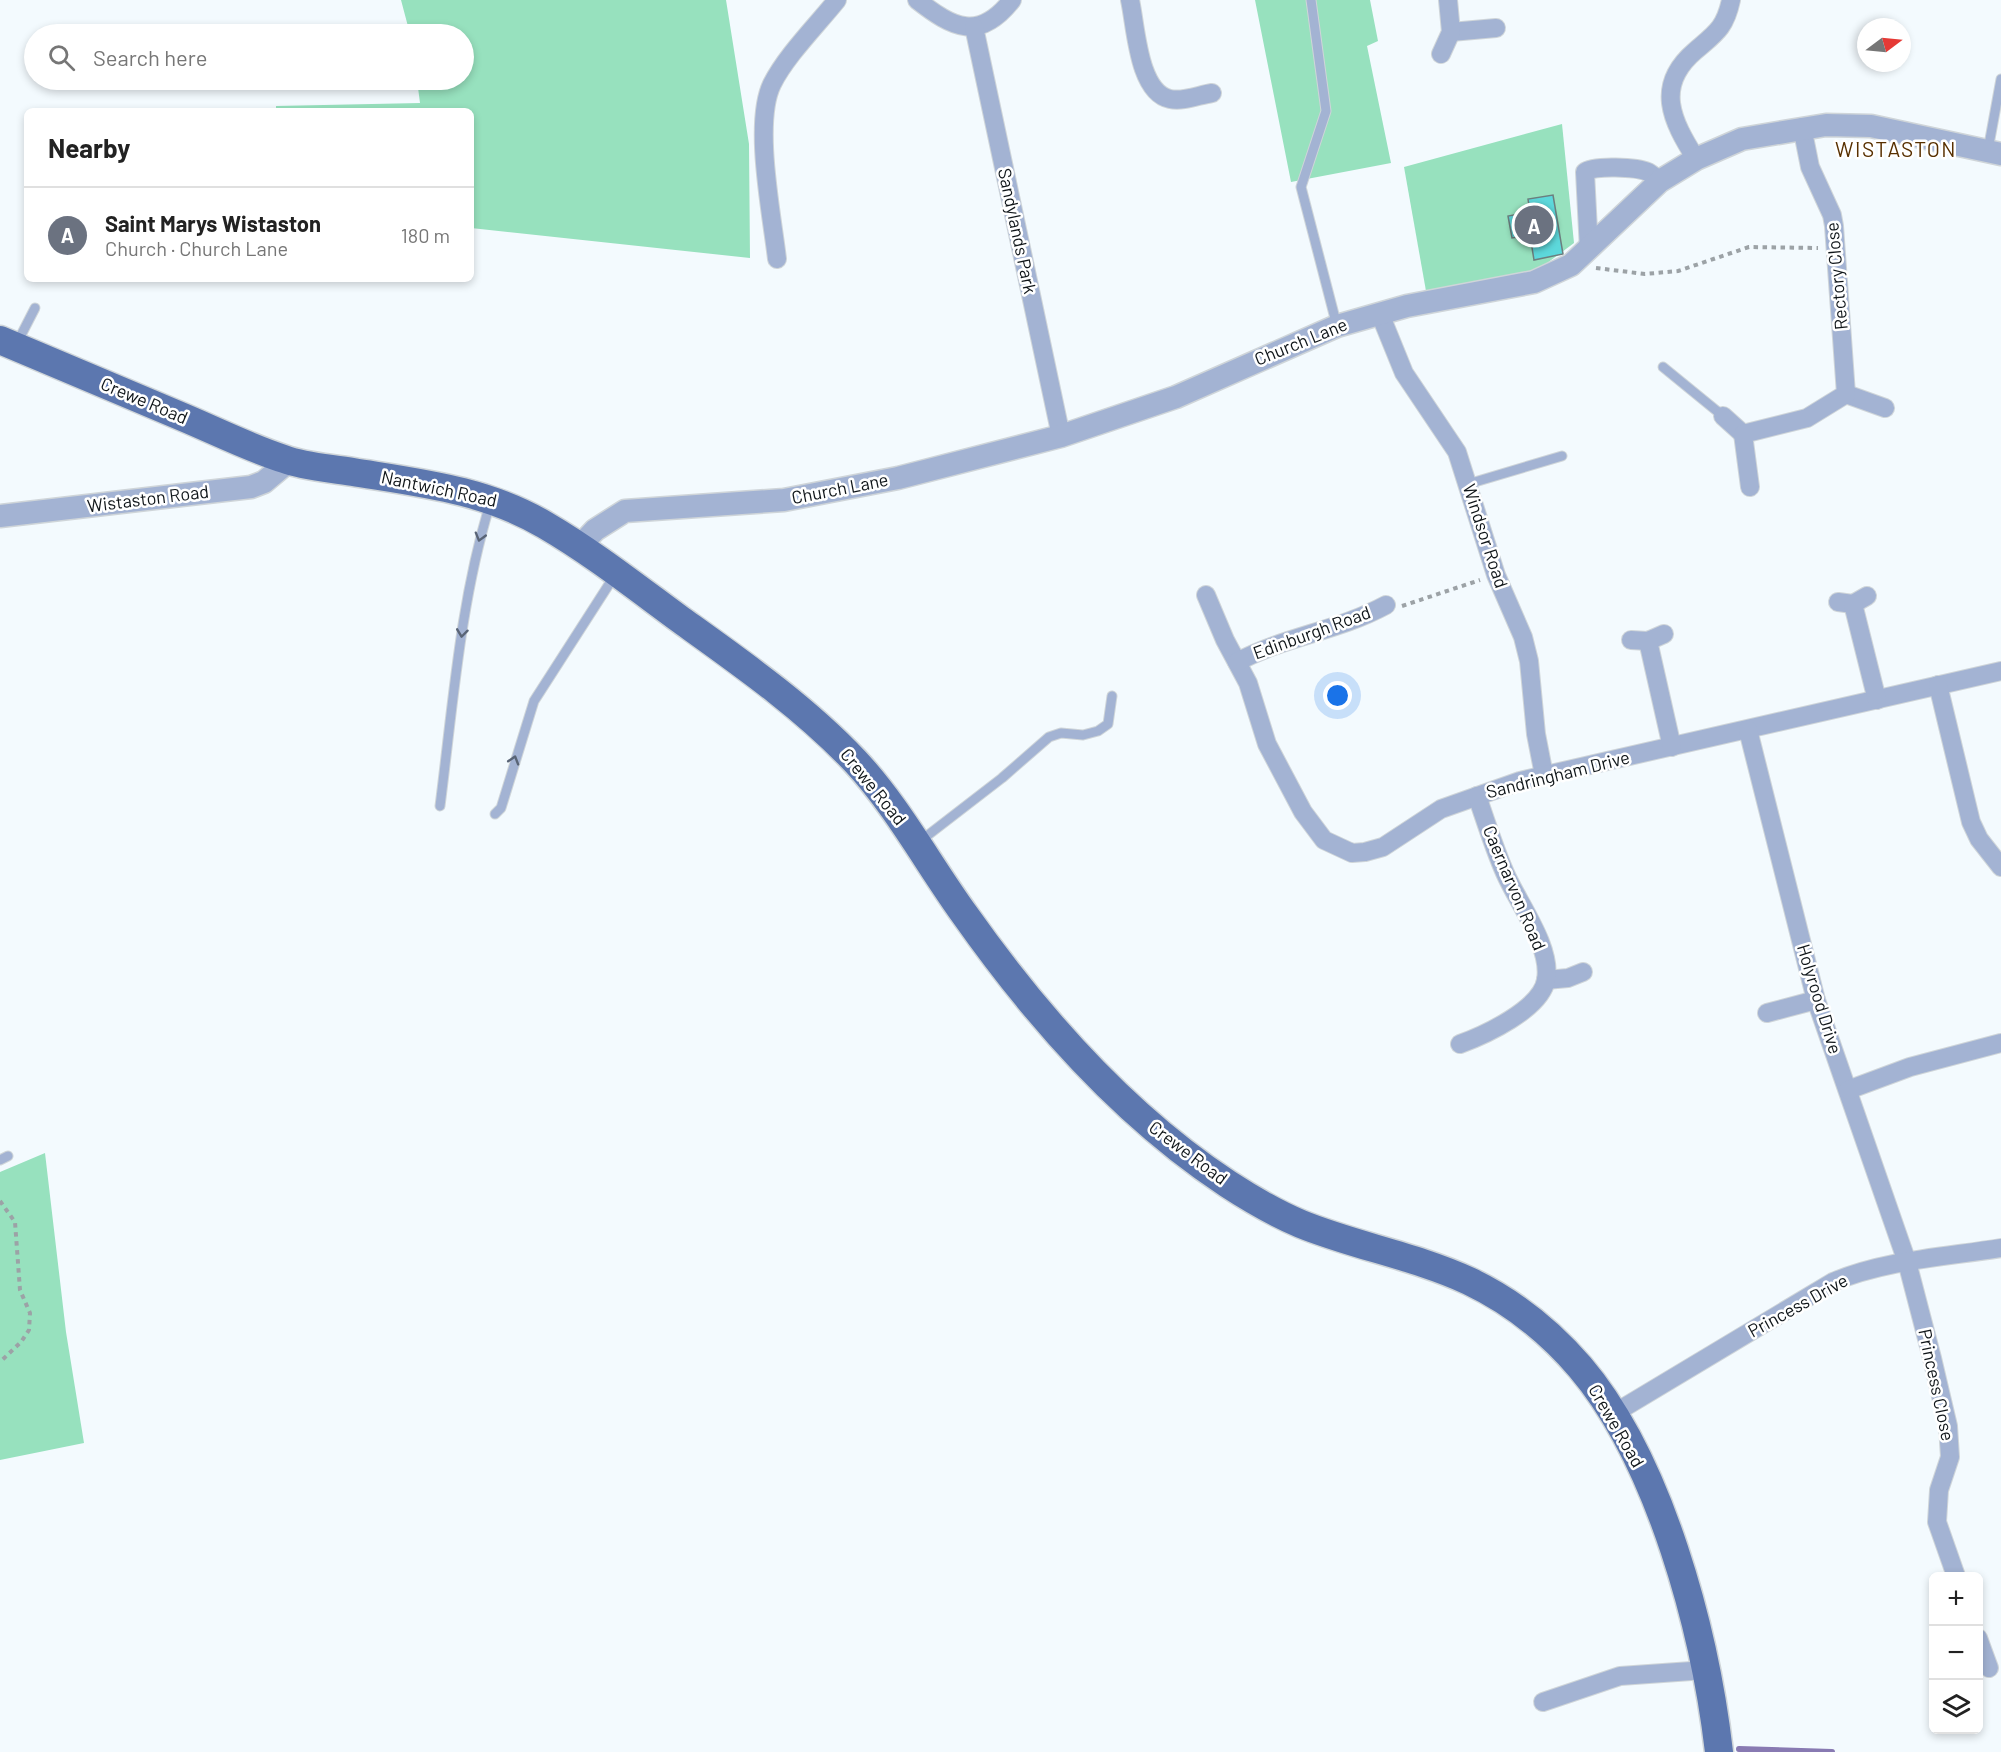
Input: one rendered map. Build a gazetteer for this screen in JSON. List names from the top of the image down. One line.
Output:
{"streets":{"main road":["Crewe Road","Nantwich Road"],"street":["Sandylands Park","Rectory Close","Church Lane","Wistaston Road","Windsor Road","Edinburgh Road","Sandringham Drive","Caernarvon Road","Holyrood Drive","Princess Drive","Princess Close"]},"crossings":[["Sandylands Park","Church Lane"],["Rectory Close","Church Lane"],["Church Lane","Crewe Road"],["Church Lane","Nantwich Road"],["Church Lane","Windsor Road"],["Crewe Road","Nantwich Road"],["Crewe Road","Wistaston Road"],["Crewe Road","Princess Drive"],["Nantwich Road","Wistaston Road"],["Windsor Road","Sandringham Drive"],["Edinburgh Road","Sandringham Drive"],["Sandringham Drive","Caernarvon Road"],["Sandringham Drive","Holyrood Drive"],["Holyrood Drive","Princess Drive"],["Holyrood Drive","Princess Close"],["Princess Drive","Princess Close"]],"districts":["WISTASTON"],"north":"right","page":{"search":"Search here","heading":"Nearby","list":[{"mark":"A","name":"Saint Marys Wistaston","note":"Church · Church Lane","value":"180 m"}],"pins":"A","map_buttons":["+","−"]}}
